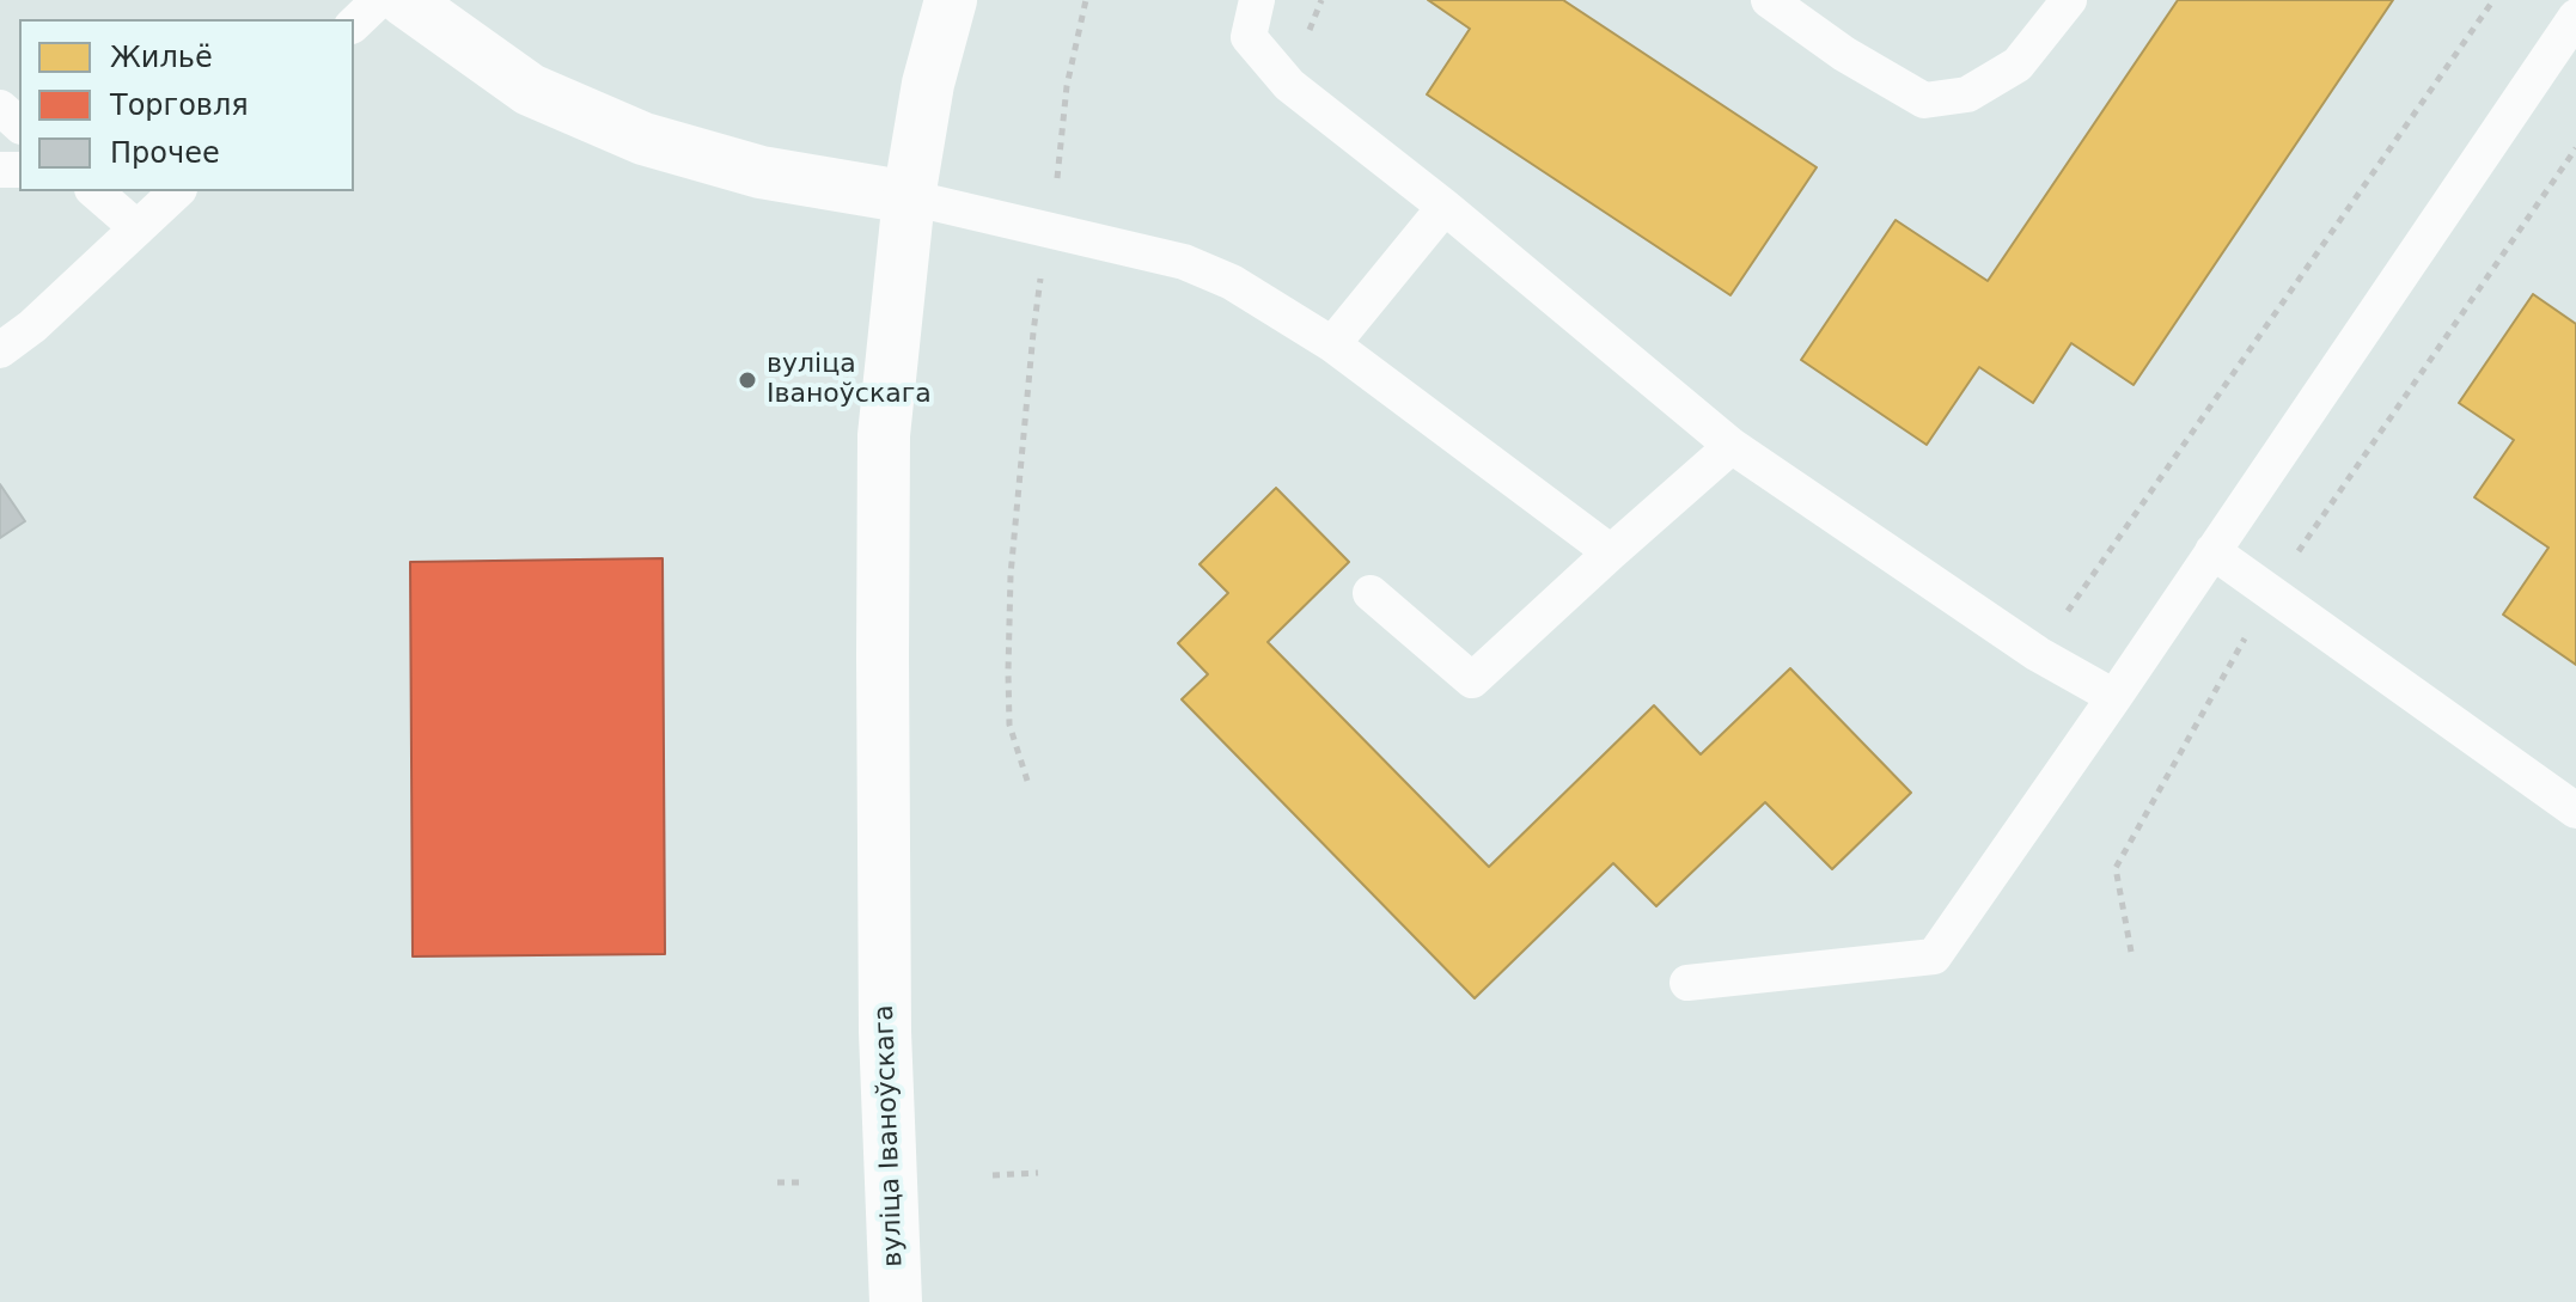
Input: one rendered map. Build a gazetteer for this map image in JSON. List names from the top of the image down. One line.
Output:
{"streets":{"main road":["вуліца Іваноўскага"]},"places":["вуліца Іваноўскага"],"legend":["Жильё","Торговля","Прочее"]}
